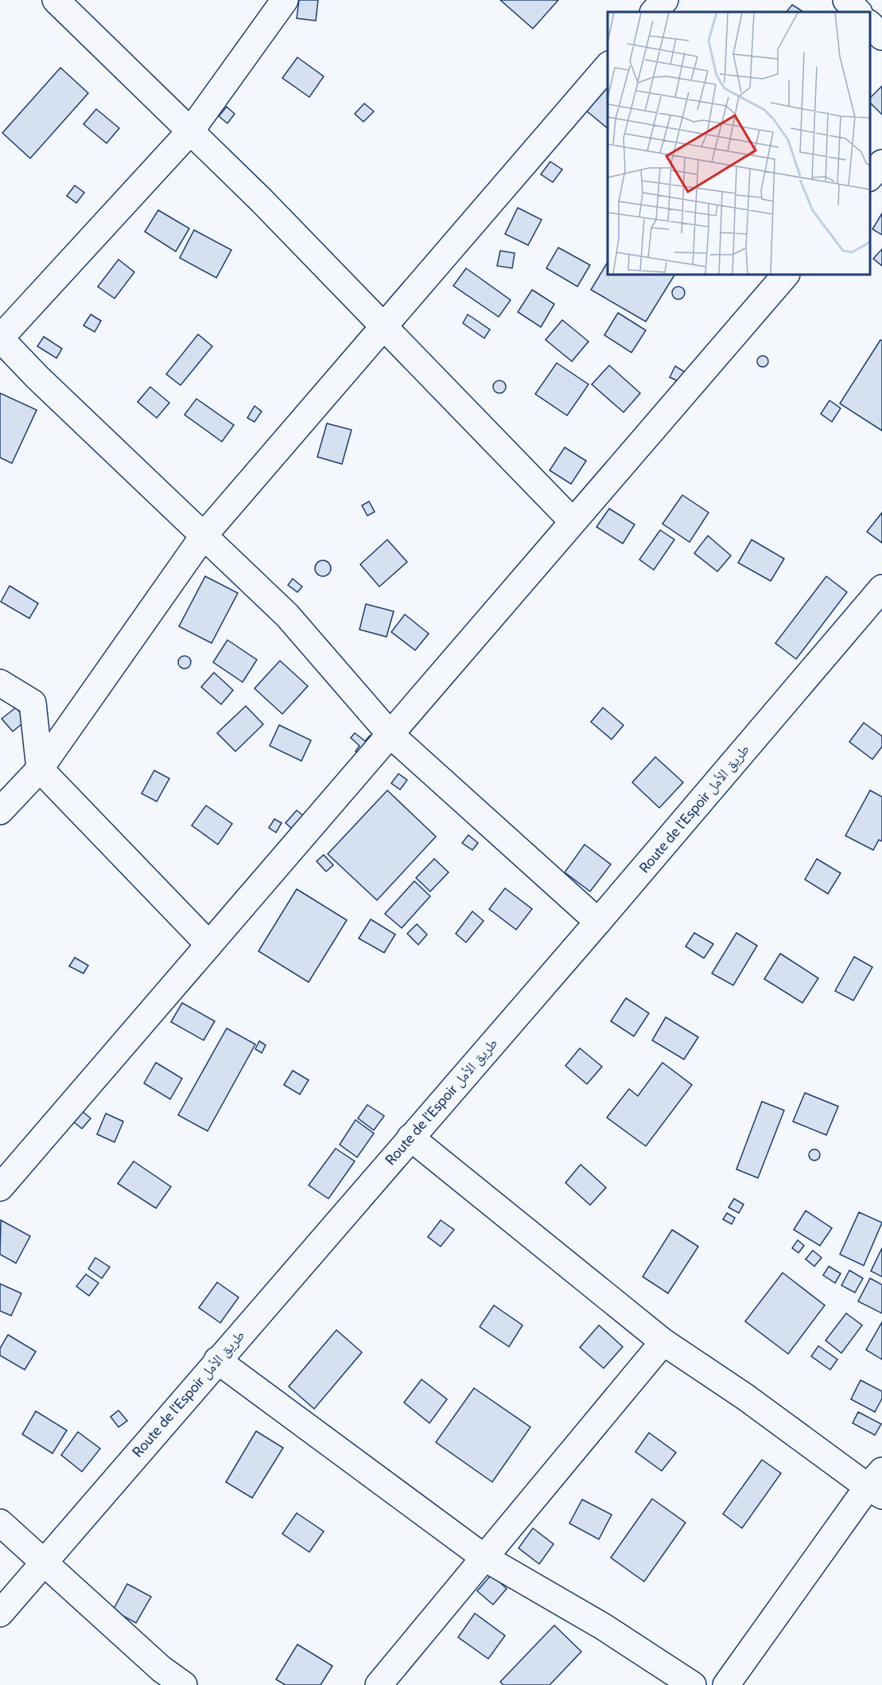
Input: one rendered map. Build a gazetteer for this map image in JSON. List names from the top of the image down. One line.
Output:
{"streets":{"main road":["Route de l’Espoir طريق الأمل"]}}
